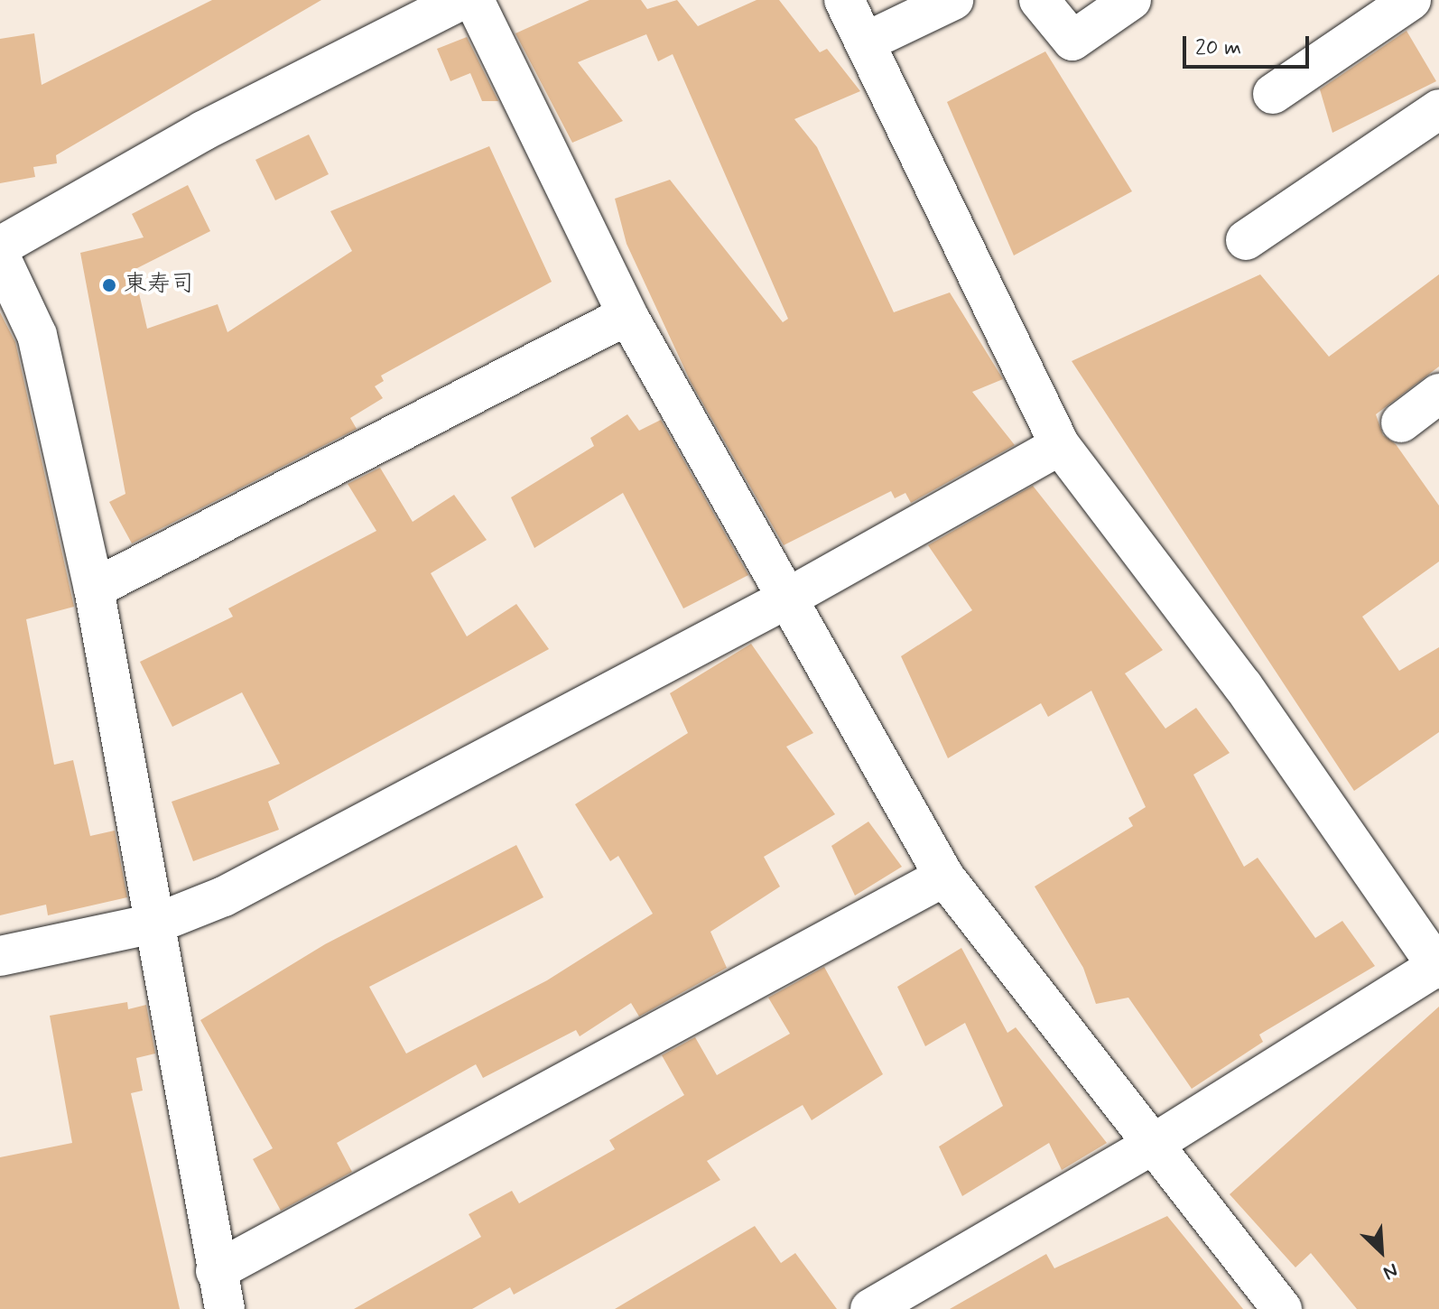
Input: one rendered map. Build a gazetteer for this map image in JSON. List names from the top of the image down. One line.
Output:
{"places":["東寿司"],"scale_bar":"20 m","north":"bottom right"}
